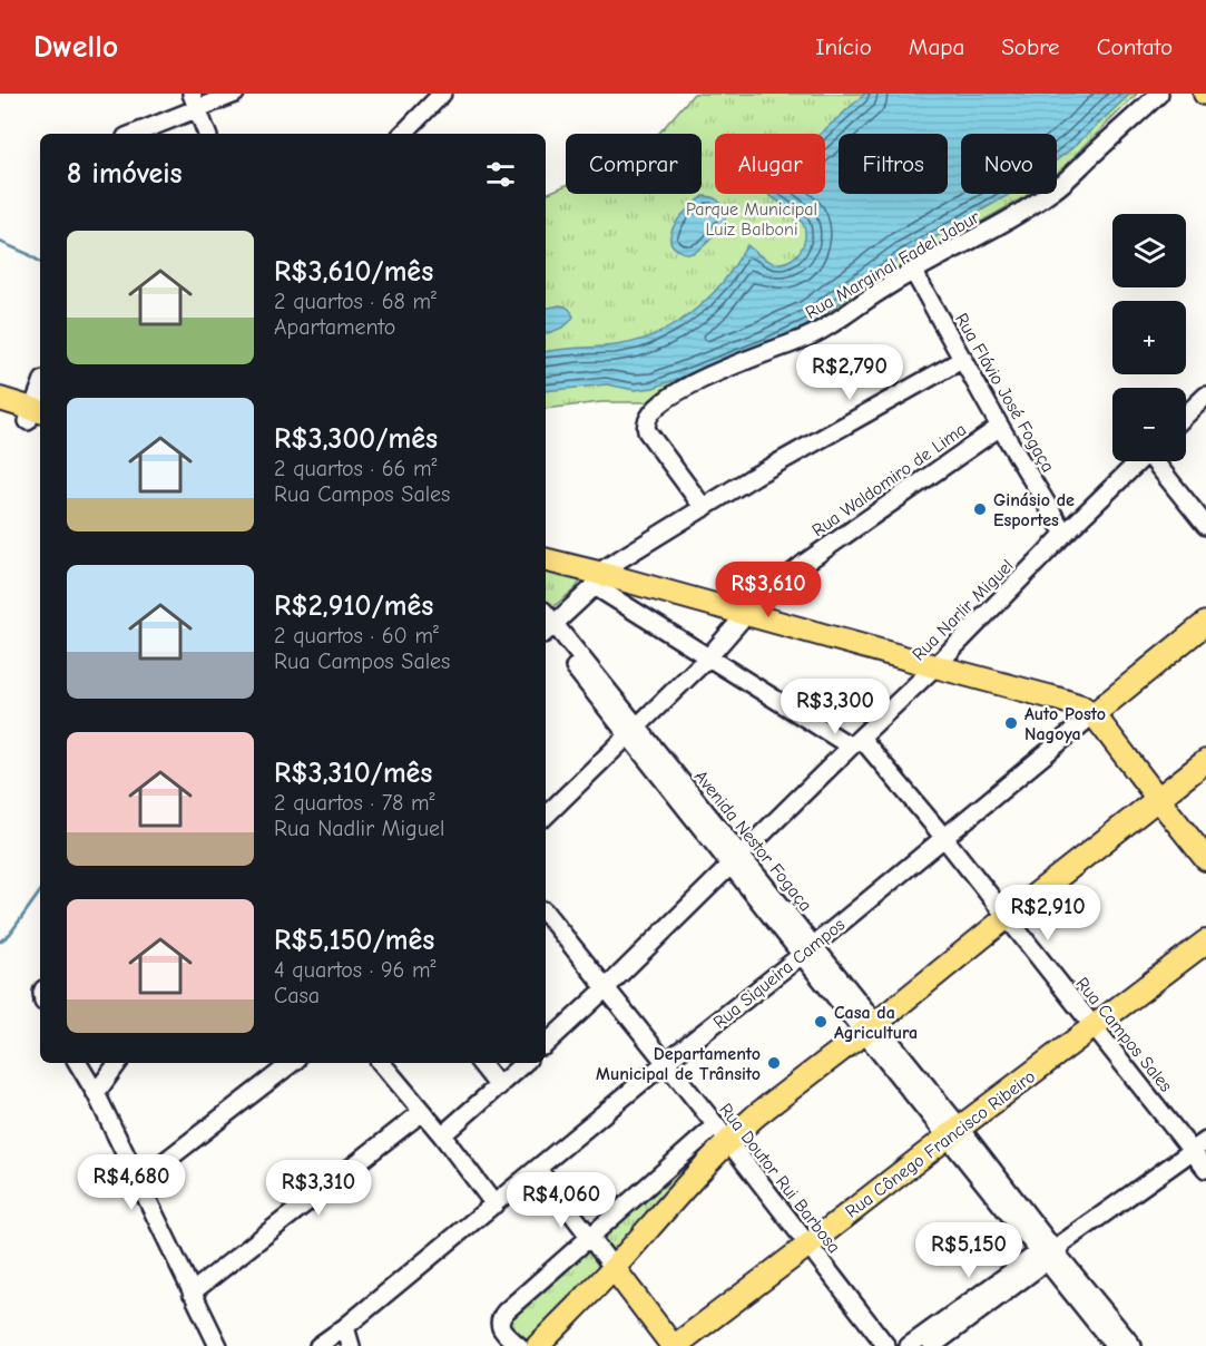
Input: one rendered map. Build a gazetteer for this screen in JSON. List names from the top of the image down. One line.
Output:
{"streets":{"main road":["Rua Siqueira Campos","Rua Cônego Francisco Ribeiro"],"street":["Rua Marginal Fadel Jabur","Rua Flávio José Fogaça","Rua Waldomiro de Lima","Rua Narlir Miguel","Avenida Nestor Fogaça","Rua Campos Sales","Rua Doutor Rui Barbosa"]},"crossings":[["Rua Marginal Fadel Jabur","Rua Flávio José Fogaça"],["Rua Flávio José Fogaça","Rua Waldomiro de Lima"],["Rua Flávio José Fogaça","Rua Narlir Miguel"],["Rua Waldomiro de Lima","Avenida Nestor Fogaça"],["Rua Waldomiro de Lima","Rua Campos Sales"],["Rua Narlir Miguel","Avenida Nestor Fogaça"],["Rua Narlir Miguel","Rua Campos Sales"],["Rua Narlir Miguel","Rua Doutor Rui Barbosa"],["Avenida Nestor Fogaça","Rua Siqueira Campos"],["Avenida Nestor Fogaça","Rua Cônego Francisco Ribeiro"],["Rua Siqueira Campos","Rua Campos Sales"],["Rua Siqueira Campos","Rua Doutor Rui Barbosa"],["Rua Campos Sales","Rua Cônego Francisco Ribeiro"],["Rua Cônego Francisco Ribeiro","Rua Doutor Rui Barbosa"]],"parks":["Parque Municipal Luiz Balboni"],"places":["Ginásio de Esportes","Auto Posto Nagoya","Casa da Agricultura","Departamento Municipal de Trânsito"],"page":{"header":"Dwello","nav":["Início","Mapa","Sobre","Contato"],"chip":["Comprar","Alugar","Filtros","Novo"],"heading":"8 imóveis","map_buttons":["+","−"],"list":[{"name":"R$3,610/mês","note":"2 quartos · 68 m² · Apartamento"},{"name":"R$3,300/mês","note":"2 quartos · 66 m² · Rua Campos Sales"},{"name":"R$2,910/mês","note":"2 quartos · 60 m² · Rua Campos Sales"},{"name":"R$3,310/mês","note":"2 quartos · 78 m² · Rua Nadlir Miguel"},{"name":"R$5,150/mês","note":"4 quartos · 96 m² · Casa"}],"price":["R$2,790","R$3,610","R$3,300","R$2,910","R$4,680","R$3,310","R$4,060","R$5,150"]}}
